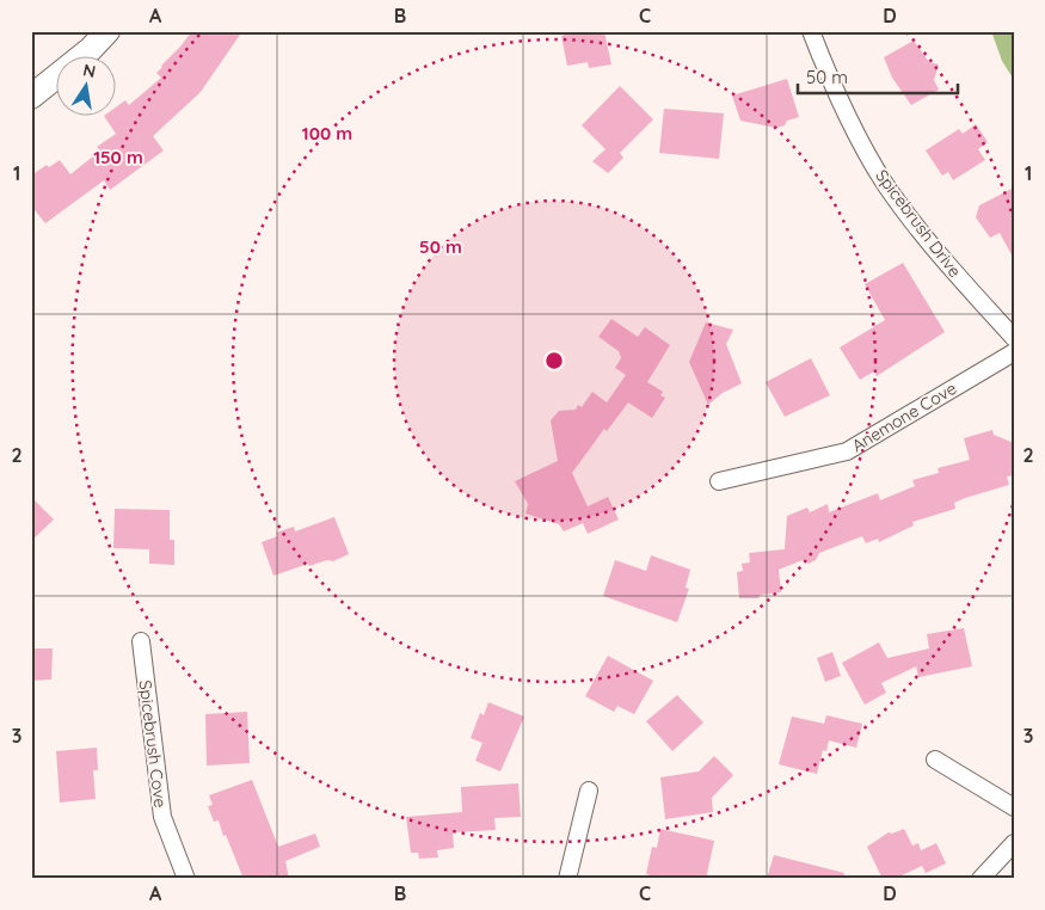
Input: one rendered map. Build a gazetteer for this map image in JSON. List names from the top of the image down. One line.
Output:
{"streets":{"street":["Spicebrush Drive","Anemone Cove","Spicebrush Cove"]},"scale_bar":"50 m","north":"top","grid":{"columns":["A","B","C","D"],"rows":["1","2","3"]},"rings":["100 m","150 m","50 m"]}
